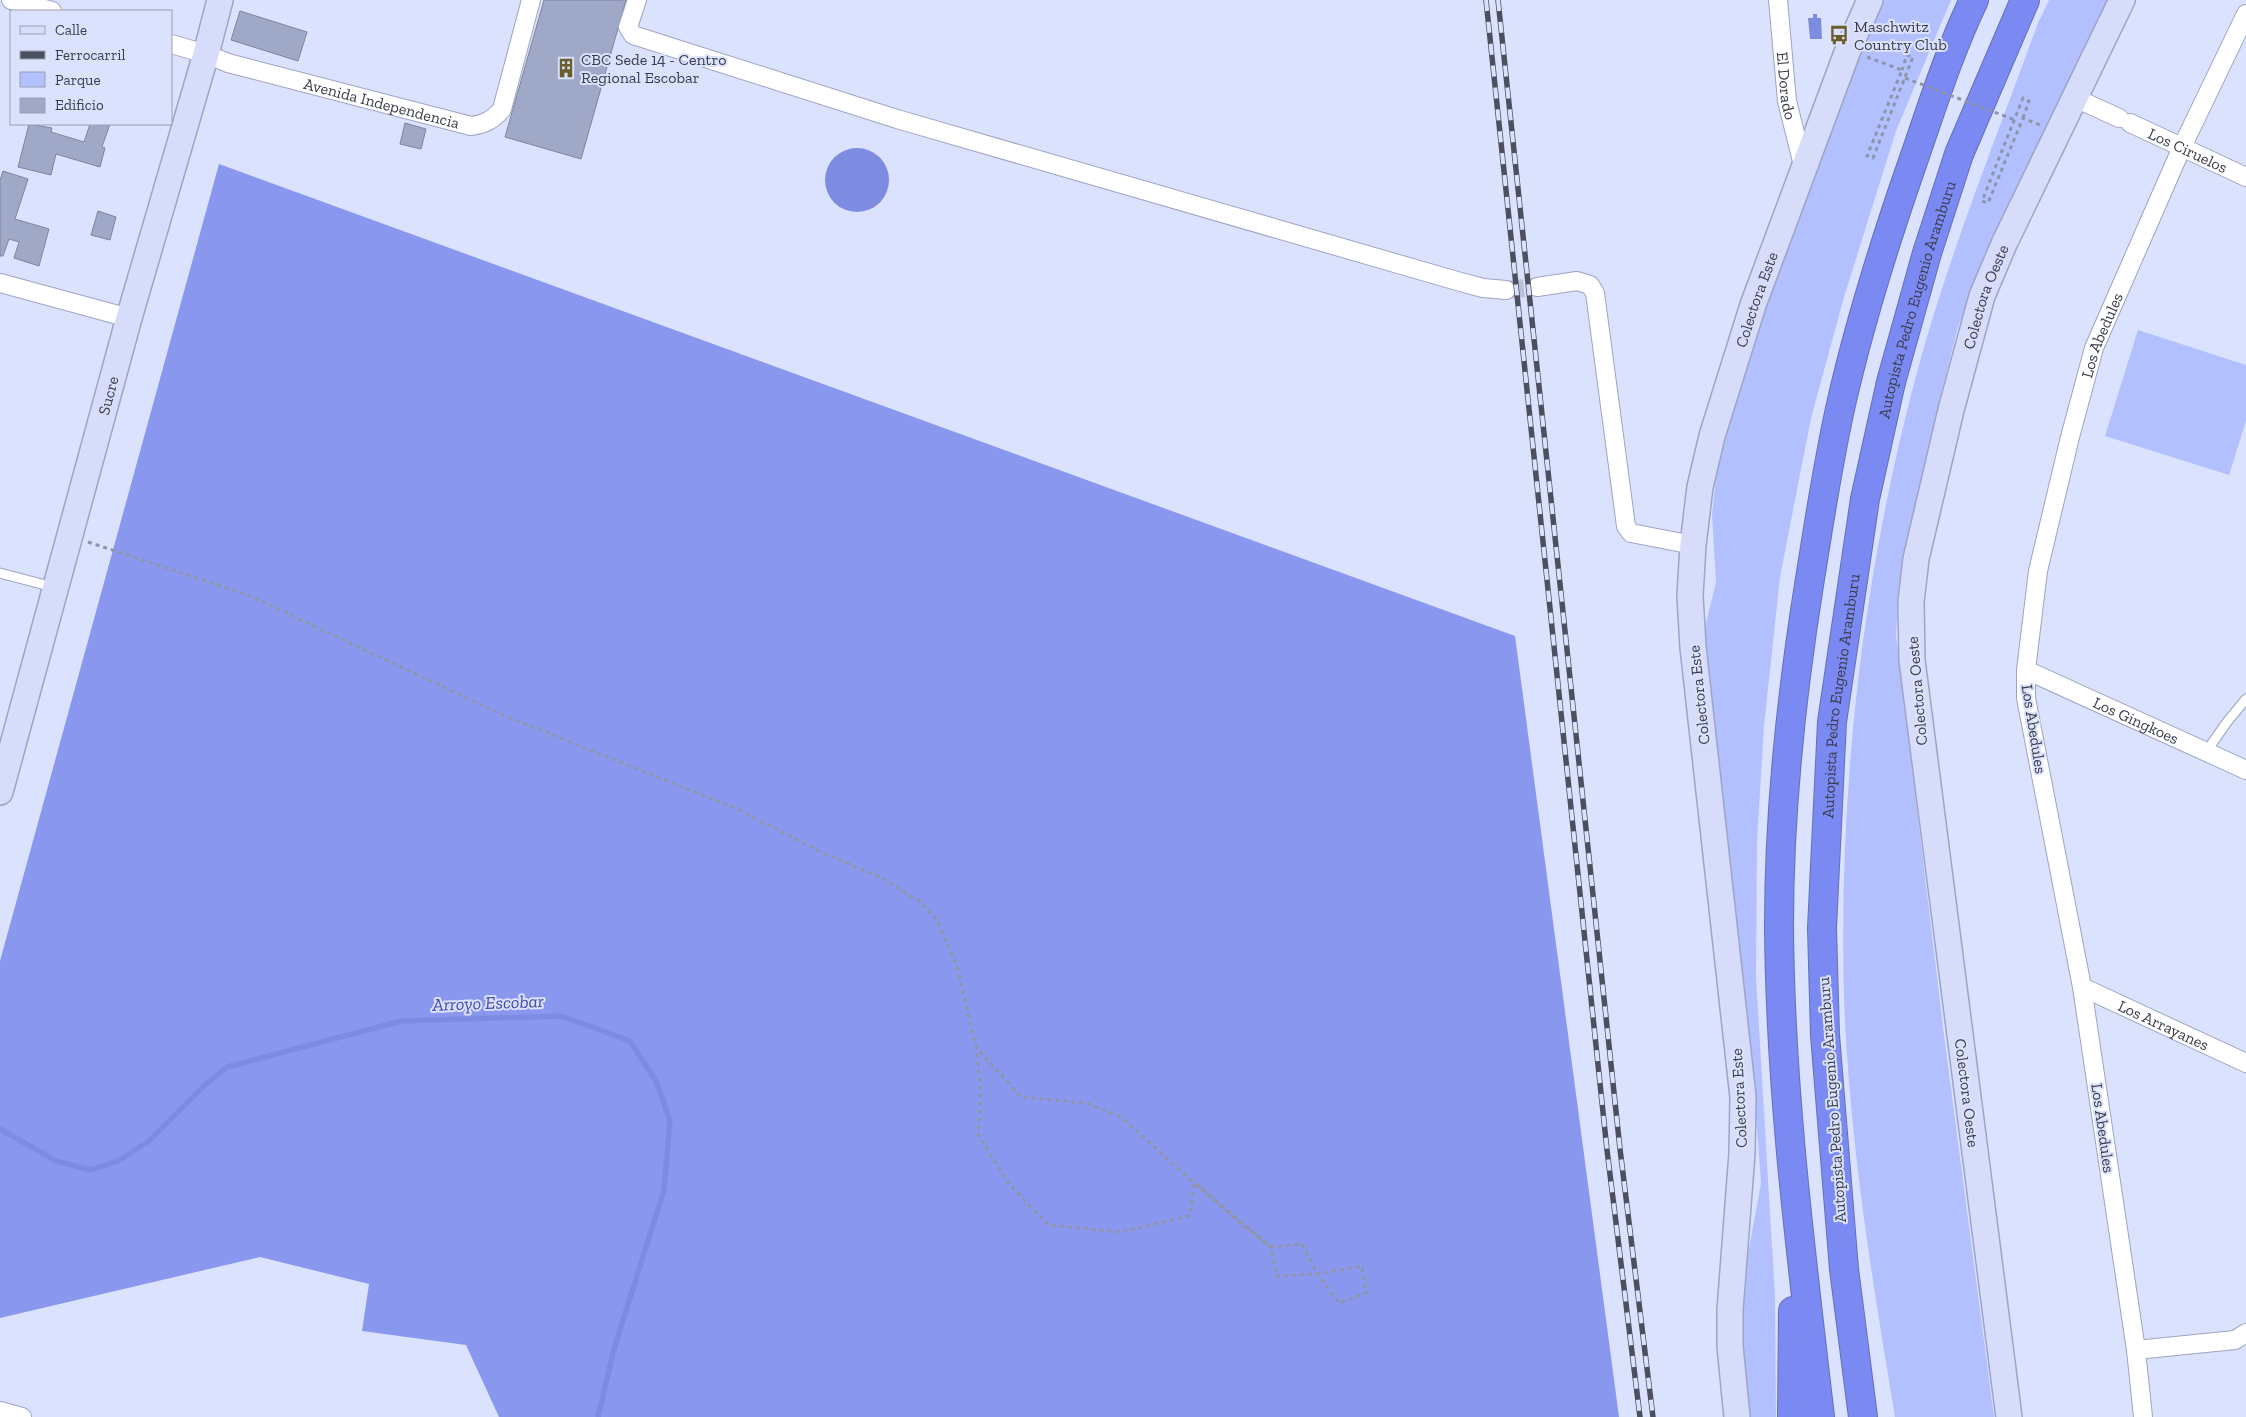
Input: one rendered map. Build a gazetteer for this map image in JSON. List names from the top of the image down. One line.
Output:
{"streets":{"highway":["Autopista Pedro Eugenio Aramburu"],"street":["El Dorado","Avenida Independencia","Los Ciruelos","Colectora Oeste","Colectora Este","Los Abedules","Sucre","Los Gingkoes","Los Arrayanes"]},"crossings":[["El Dorado","Colectora Este"],["Avenida Independencia","Sucre"],["Los Ciruelos","Colectora Oeste"],["Los Ciruelos","Los Abedules"],["Los Abedules","Los Gingkoes"],["Los Abedules","Los Arrayanes"]],"water":["Arroyo Escobar"],"places":{"bus stop":["Maschwitz Country Club"],"building":["CBC Sede 14 - Centro Regional Escobar"]},"legend":["Calle","Ferrocarril","Parque","Edificio"]}
